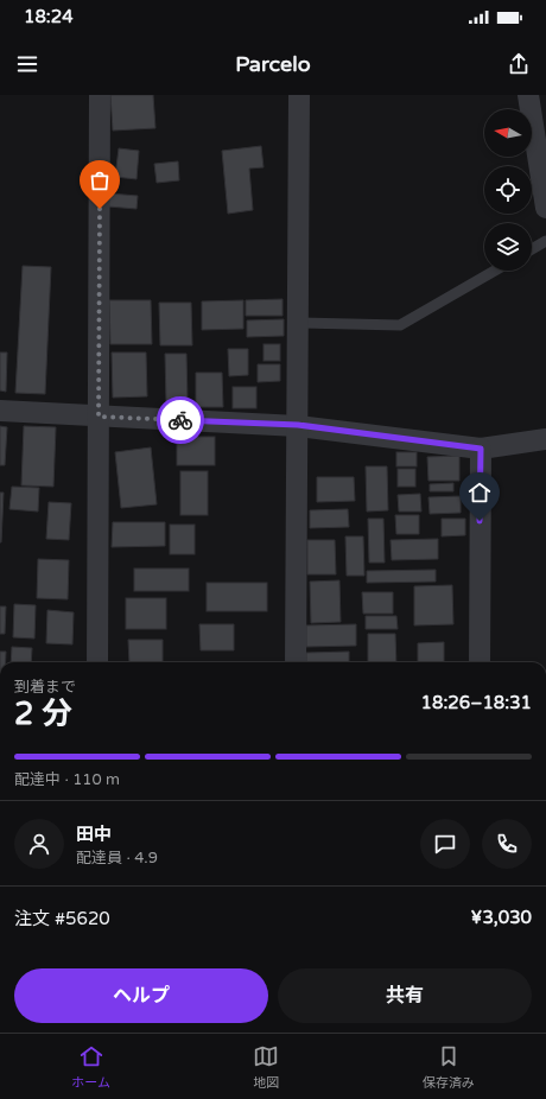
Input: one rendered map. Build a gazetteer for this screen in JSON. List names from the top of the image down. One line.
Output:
{"north":"left","page":{"status":"18:24","header":"Parcelo","heading":["2 分","到着まで","18:26–18:31"],"panel":["田中","配達員 · 4.9","注文 #5620","¥3,030"],"bar":"配達中 · 110 m","buttons":["ヘルプ","共有"],"tabs":["ホーム","地図","保存済み"]}}
